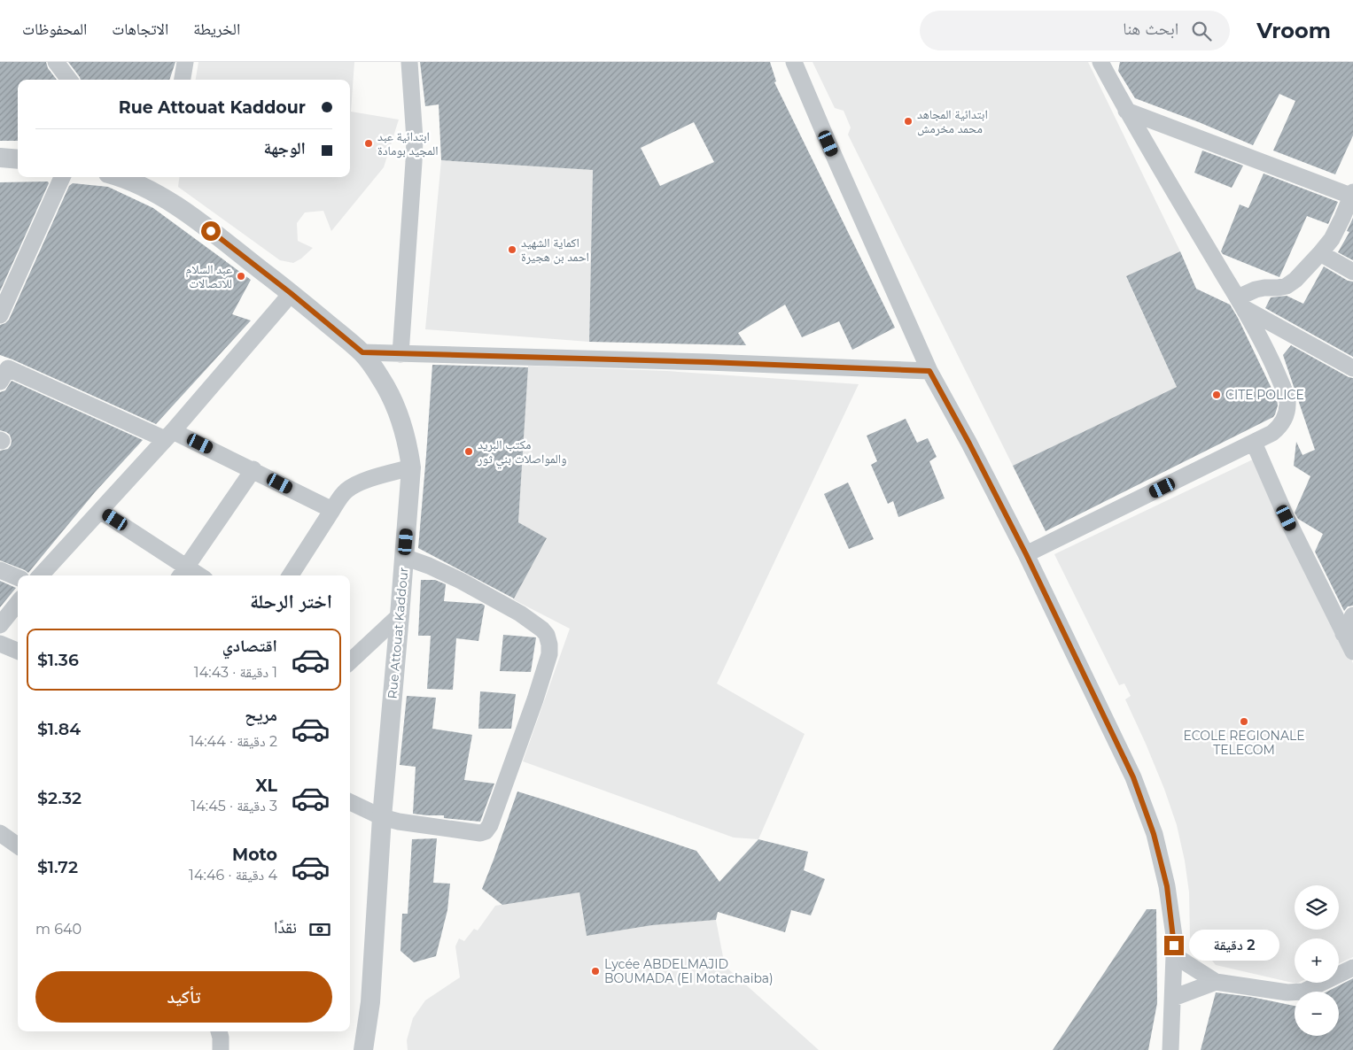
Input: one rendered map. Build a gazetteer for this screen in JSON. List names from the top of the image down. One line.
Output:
{"streets":{"street":["Rue Attouat Kaddour"]},"places":["ابتدائية المجاهد محمد مخرمش","ابتدائية عبد المجيد بومادة","اكماية الشهيد احمد بن هجيرة","عبد السلام للاتصالات","CITE POLICE","مكتب البريد والمواصلات بني ثور","ECOLE REGIONALE TELECOM","Lycée ABDELMAJID BOUMADA (El Motachaiba)"],"page":{"header":"Vroom","search":"ابحث هنا","nav":["الخريطة","الاتجاهات","المحفوظات"],"banner":["Rue Attouat Kaddour","الوجهة"],"heading":"اختر الرحلة","list":[{"name":"اقتصادي","note":"1 دقيقة · 14:43","value":"$1.36"},{"name":"مريح","note":"2 دقيقة · 14:44","value":"$1.84"},{"name":"XL","note":"3 دقيقة · 14:45","value":"$2.32"},{"name":"Moto","note":"4 دقيقة · 14:46","value":"$1.72"}],"map_buttons":["+","−"],"pay":["نقدًا","640 m"],"bubble":"2 دقيقة","buttons":"تأكيد"}}
